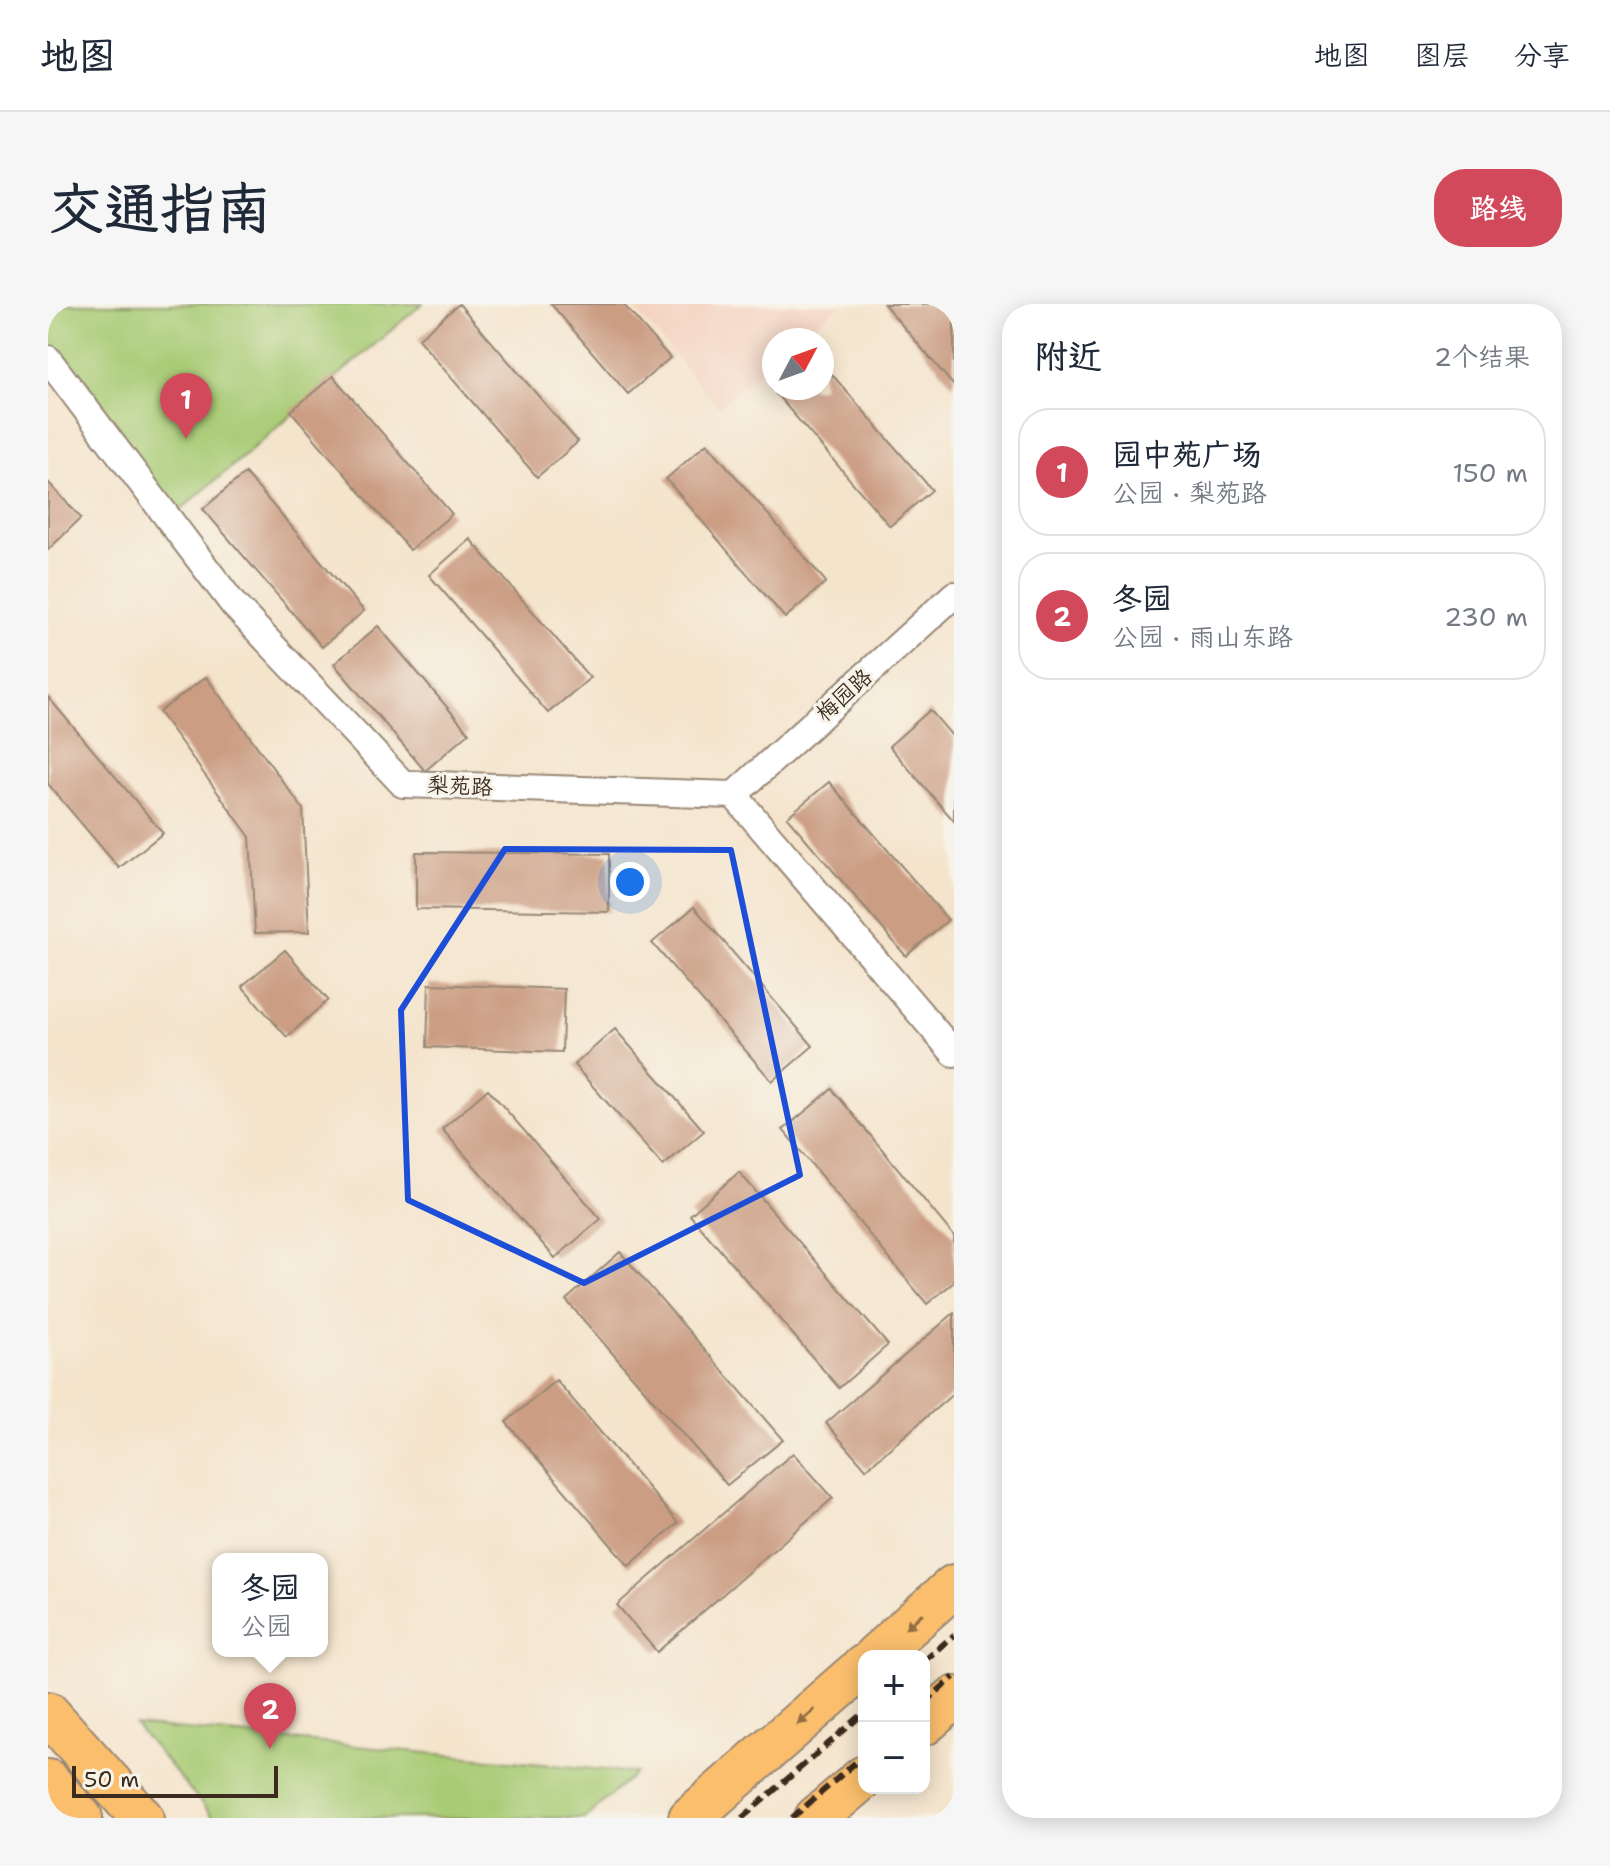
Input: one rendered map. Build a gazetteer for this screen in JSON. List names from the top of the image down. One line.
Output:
{"streets":{"street":["梅园路","梨苑路"]},"crossings":[["梅园路","梨苑路"]],"scale_bar":"50 m","north":"top right","page":{"header":"地图","nav":["地图","图层","分享"],"buttons":"路线","title":"交通指南","heading":["附近","2个结果"],"pins":["1","2"],"list":[{"mark":"1","name":"园中苑广场","note":"公园 · 梨苑路","value":"150 m"},{"mark":"2","name":"冬园","note":"公园 · 雨山东路","value":"230 m"}],"popup":["冬园","公园"],"map_buttons":["+","−"],"scale":"50 m"}}
